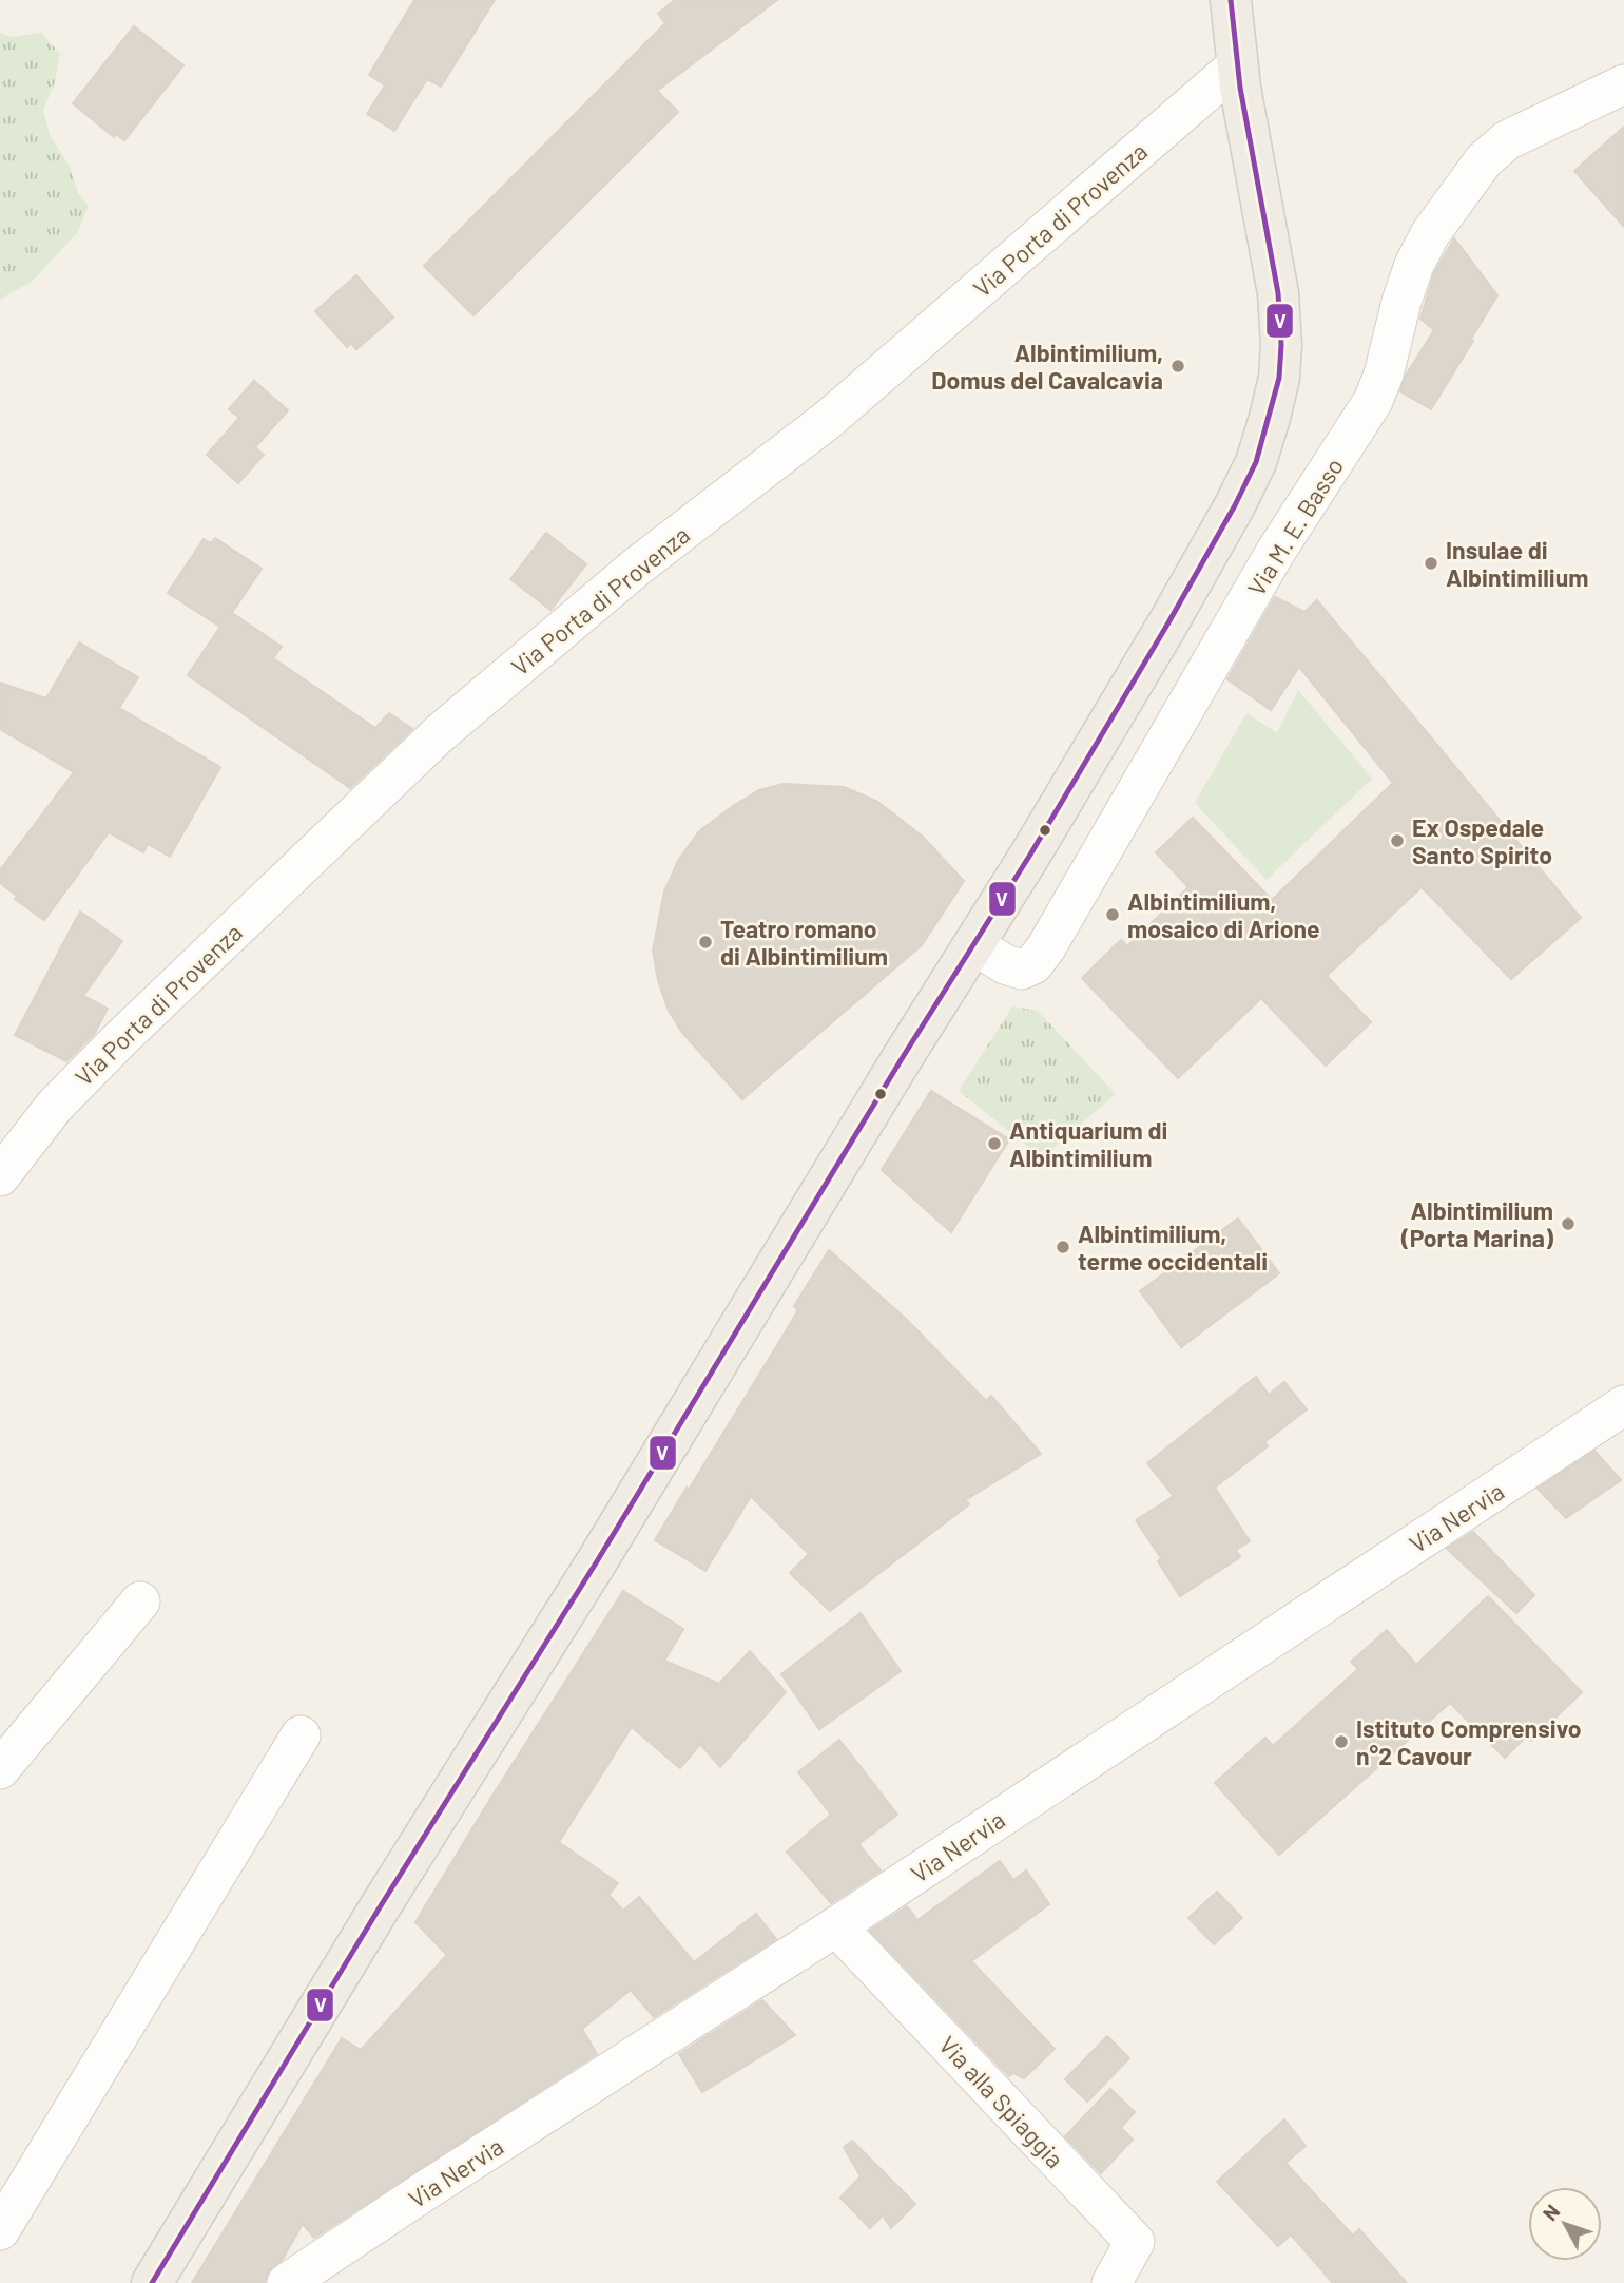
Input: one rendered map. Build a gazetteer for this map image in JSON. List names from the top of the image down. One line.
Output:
{"streets":{"street":["Via Porta di Provenza","Via M. E. Basso","Via Nervia","Via alla Spiaggia"]},"crossings":[["Via Nervia","Via alla Spiaggia"]],"places":["Albintimilium, Domus del Cavalcavia","Insulae di Albintimilium","Ex Ospedale Santo Spirito","Albintimilium, mosaico di Arione","Teatro romano di Albintimilium","Antiquarium di Albintimilium","Albintimilium (Porta Marina)","Albintimilium, terme occidentali","Istituto Comprensivo n°2 Cavour"],"lines":["transit line V"],"north":"top left"}
